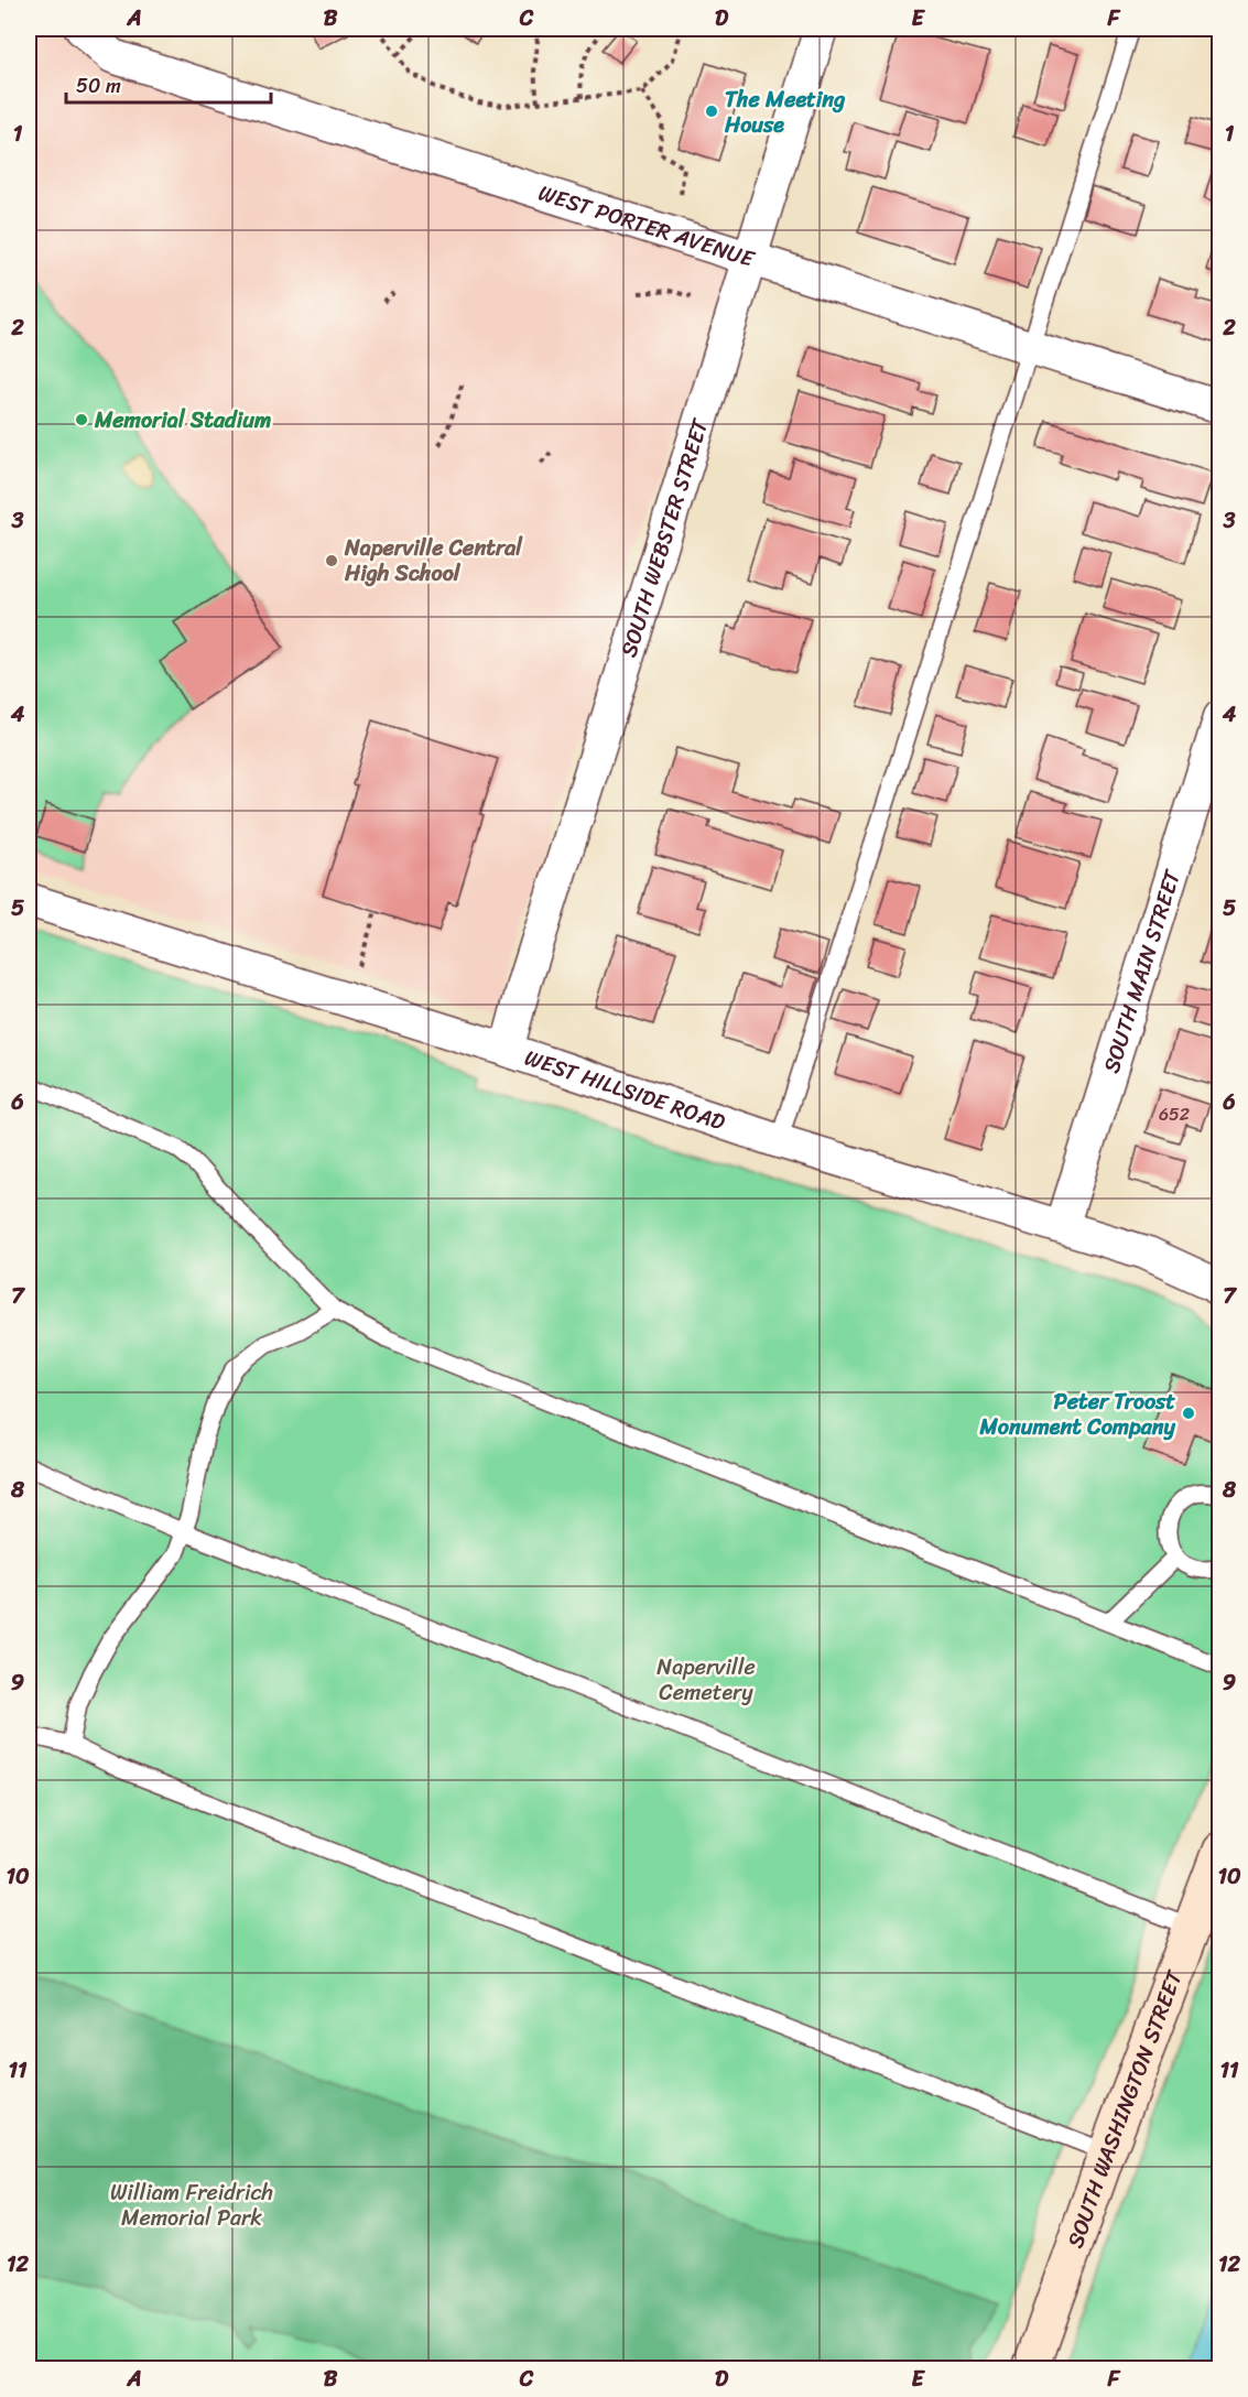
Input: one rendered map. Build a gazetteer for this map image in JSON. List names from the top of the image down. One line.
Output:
{"streets":{"main road":["SOUTH WASHINGTON STREET"],"street":["WEST PORTER AVENUE","SOUTH WEBSTER STREET","SOUTH MAIN STREET","WEST HILLSIDE ROAD"]},"crossings":[["WEST PORTER AVENUE","SOUTH WEBSTER STREET"],["SOUTH WEBSTER STREET","WEST HILLSIDE ROAD"],["SOUTH MAIN STREET","WEST HILLSIDE ROAD"]],"parks":["Naperville Cemetery","William Freidrich Memorial Park"],"places":["The Meeting House","Memorial Stadium","Naperville Central High School","Peter Troost Monument Company"],"house_numbers":["652"],"scale_bar":"50 m","grid":{"columns":["A","B","C","D","E","F"],"rows":["1","2","3","4","5","6","7","8","9","10","11","12"]}}
